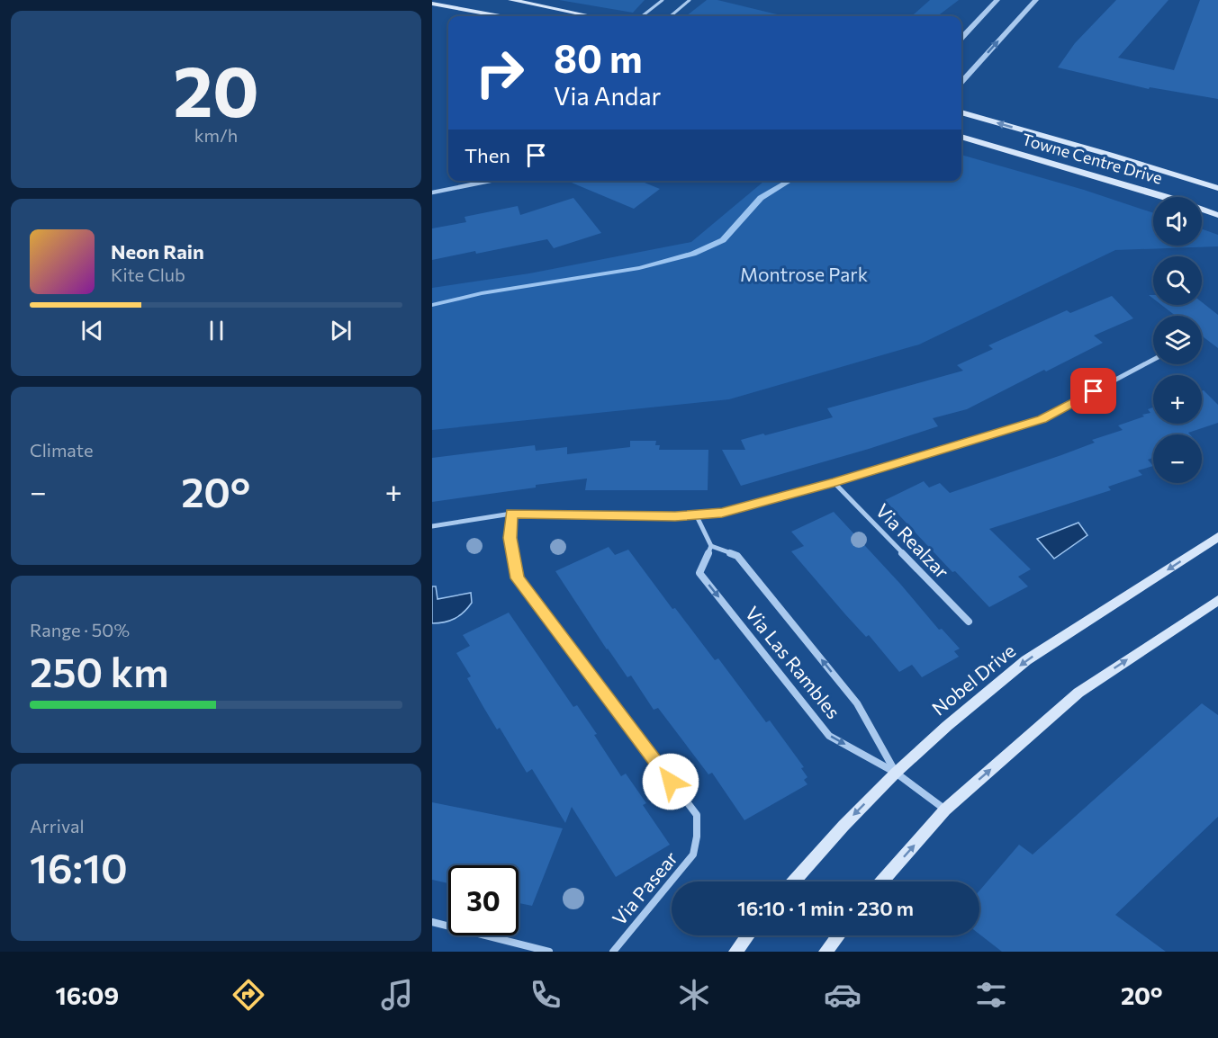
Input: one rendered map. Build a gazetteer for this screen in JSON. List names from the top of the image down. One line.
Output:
{"streets":{"main road":["Towne Centre Drive","Nobel Drive"],"street":["Via Realzar","Via Las Rambles","Via Pasear"]},"crossings":[["Via Las Rambles","Nobel Drive"]],"parks":["Montrose Park"],"page":{"tile":[["20","km/h"],"Climate",["Range · 50%","250 km"],["Arrival","16:10"]],"turn":["80 m","Via Andar"],"then":"Then","map_buttons":["+","−"],"song":["Neon Rain","Kite Club"],"heat":["−","20°","+"],"limit":"30","trip":"16:10 · 1 min · 230 m","tabs":["16:09","20°"]}}
